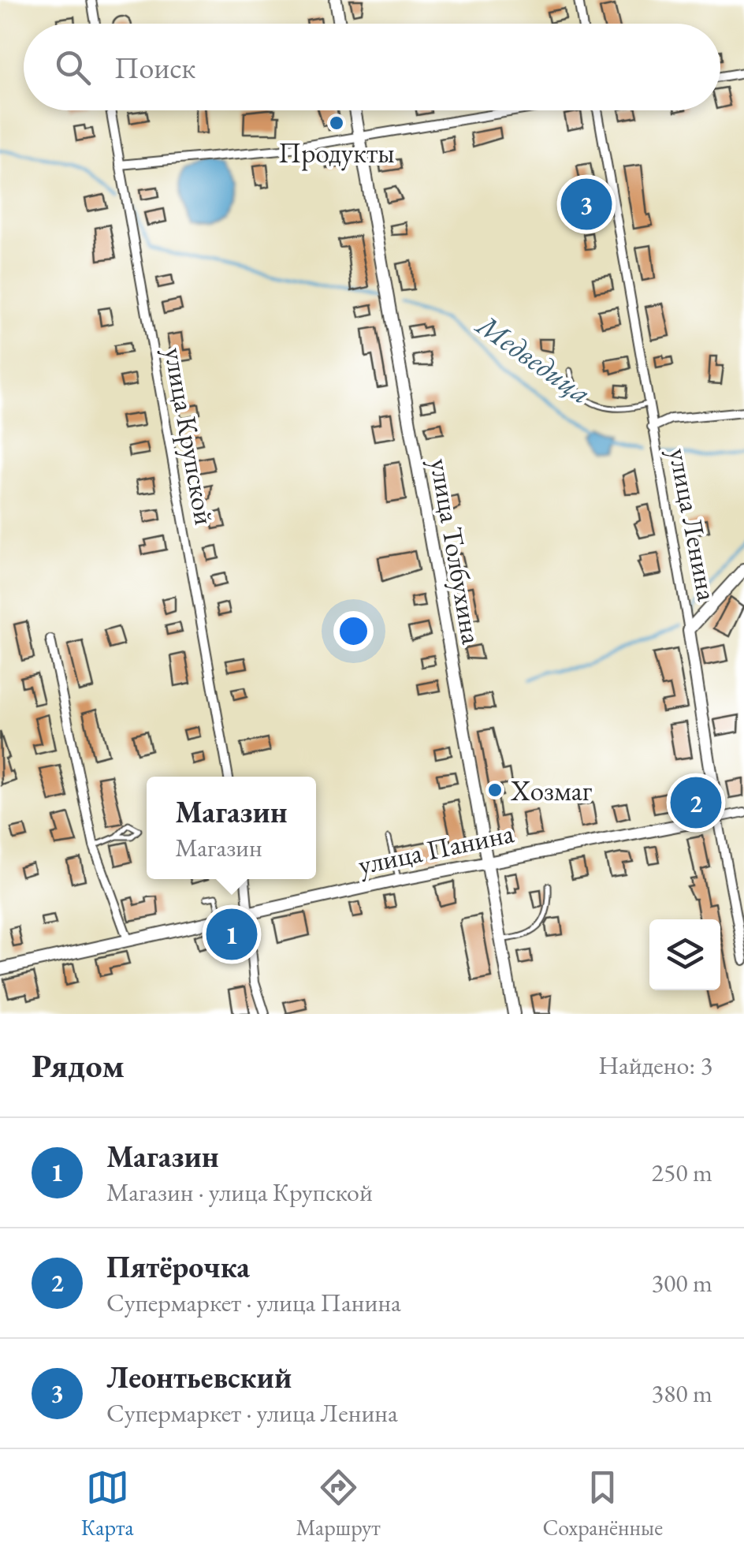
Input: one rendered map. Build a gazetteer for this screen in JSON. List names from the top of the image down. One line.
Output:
{"streets":{"street":["улица Крупской","улица Ленина","улица Толбухина","улица Панина"]},"crossings":[["улица Ленина","улица Панина"],["улица Толбухина","улица Панина"]],"water":["Медведица"],"places":["Продукты","Хозмаг"],"page":{"search":"Поиск","pins":["3","2","1"],"popup":["Магазин","Магазин"],"heading":["Рядом","Найдено: 3"],"list":[{"mark":"1","name":"Магазин","note":"Магазин · улица Крупской","value":"250 m"},{"mark":"2","name":"Пятёрочка","note":"Супермаркет · улица Панина","value":"300 m"},{"mark":"3","name":"Леонтьевский","note":"Супермаркет · улица Ленина","value":"380 m"}],"nav":["Карта","Маршрут","Сохранённые"]}}
